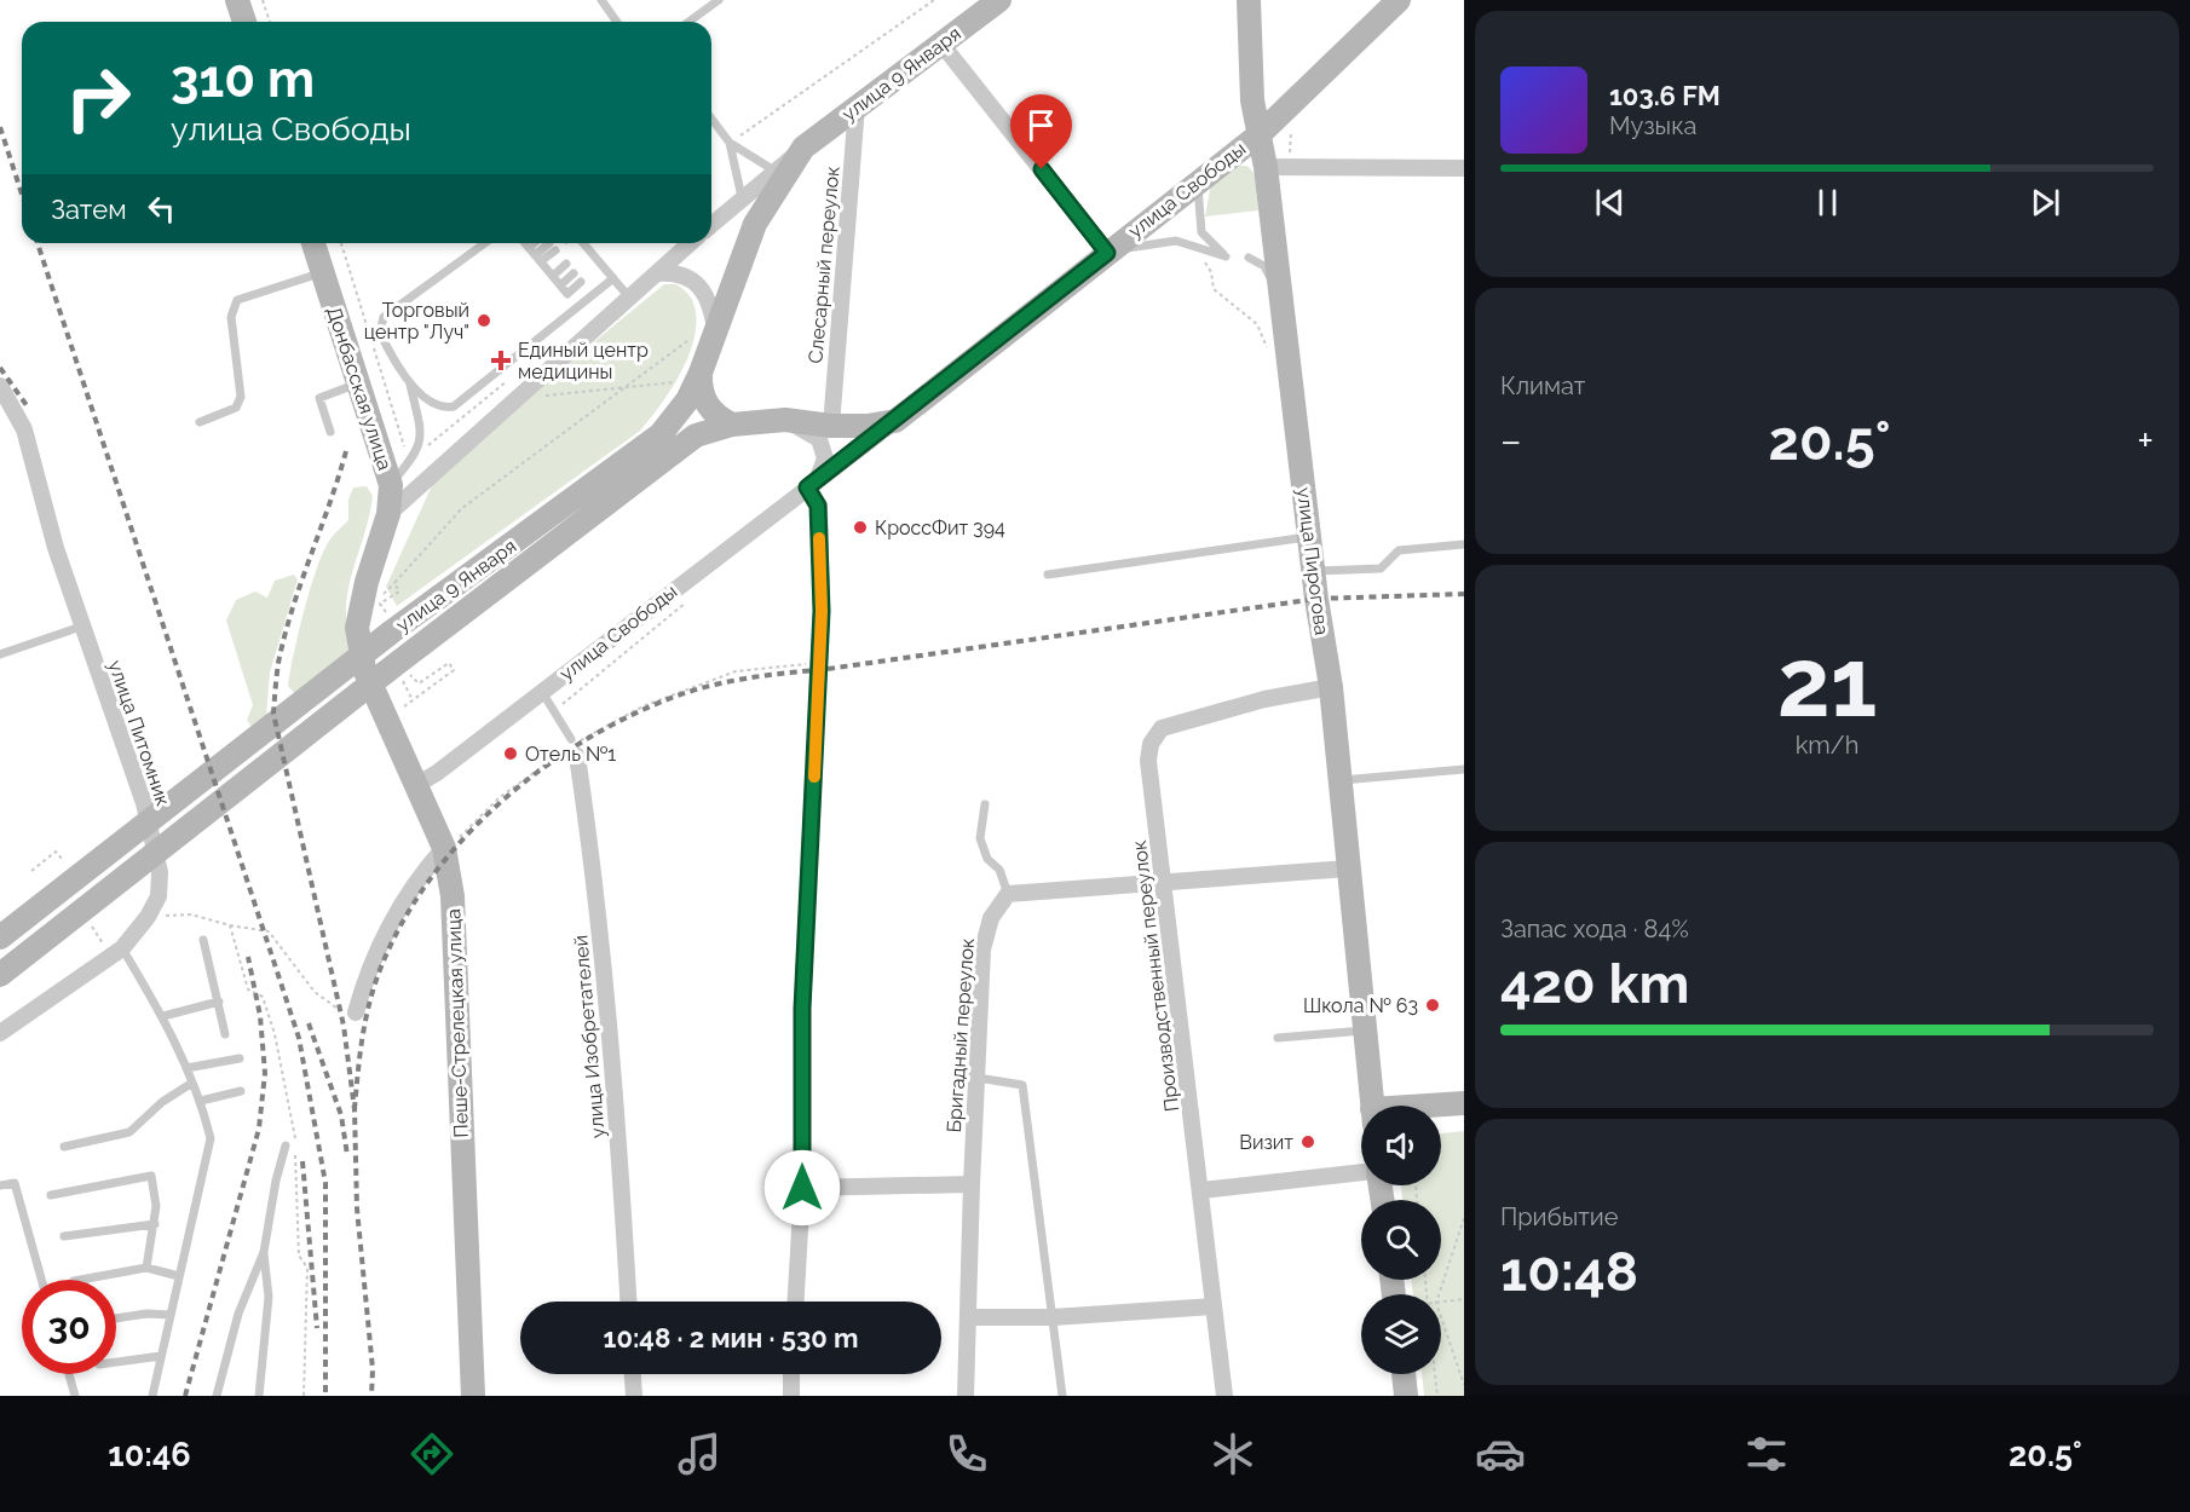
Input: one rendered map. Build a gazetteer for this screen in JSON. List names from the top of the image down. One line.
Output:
{"streets":{"main road":["улица 9 Января","улица Свободы","Донбасская улица","улица Пирогова","Пеше-Стрелецкая улица"],"street":["Слесарный переулок","улица Питомник","Производственный переулок","Бригадный переулок","улица Изобретателей"]},"crossings":[["улица 9 Января","Слесарный переулок"],["улица 9 Января","Донбасская улица"],["улица Свободы","улица Пирогова"],["улица Свободы","Пеше-Стрелецкая улица"],["Донбасская улица","Пеше-Стрелецкая улица"],["улица Пирогова","Производственный переулок"]],"places":{"other":["Торговый центр \"Луч\"","КроссФит 394","Отель №1","Школа № 63","Визит"],"health":["Единый центр медицины"]},"page":{"turn":["310 m","улица Свободы"],"song":["103.6 FM","Музыка"],"then":"Затем","tile":["Климат",["21","km/h"],["Запас хода · 84%","420 km"],["Прибытие","10:48"]],"heat":["−","20.5°","+"],"limit":"30","trip":"10:48 · 2 мин · 530 m","tabs":["10:46","20.5°"]}}
